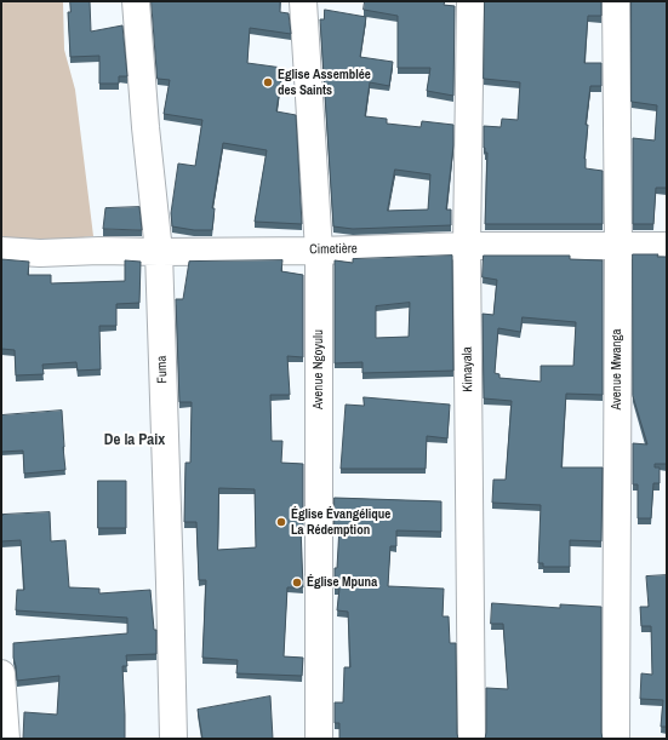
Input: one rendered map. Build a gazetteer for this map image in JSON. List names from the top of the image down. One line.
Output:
{"streets":{"street":["Cimetière","Fuma","Avenue Ngoyulu","Kimayala","Avenue Mwanga"]},"crossings":[["Cimetière","Fuma"],["Cimetière","Avenue Ngoyulu"],["Cimetière","Kimayala"],["Cimetière","Avenue Mwanga"]],"districts":["De la Paix"],"places":["Eglise Assemblée des Saints","Église Évangélique La Rédemption","Église Mpuna"]}
